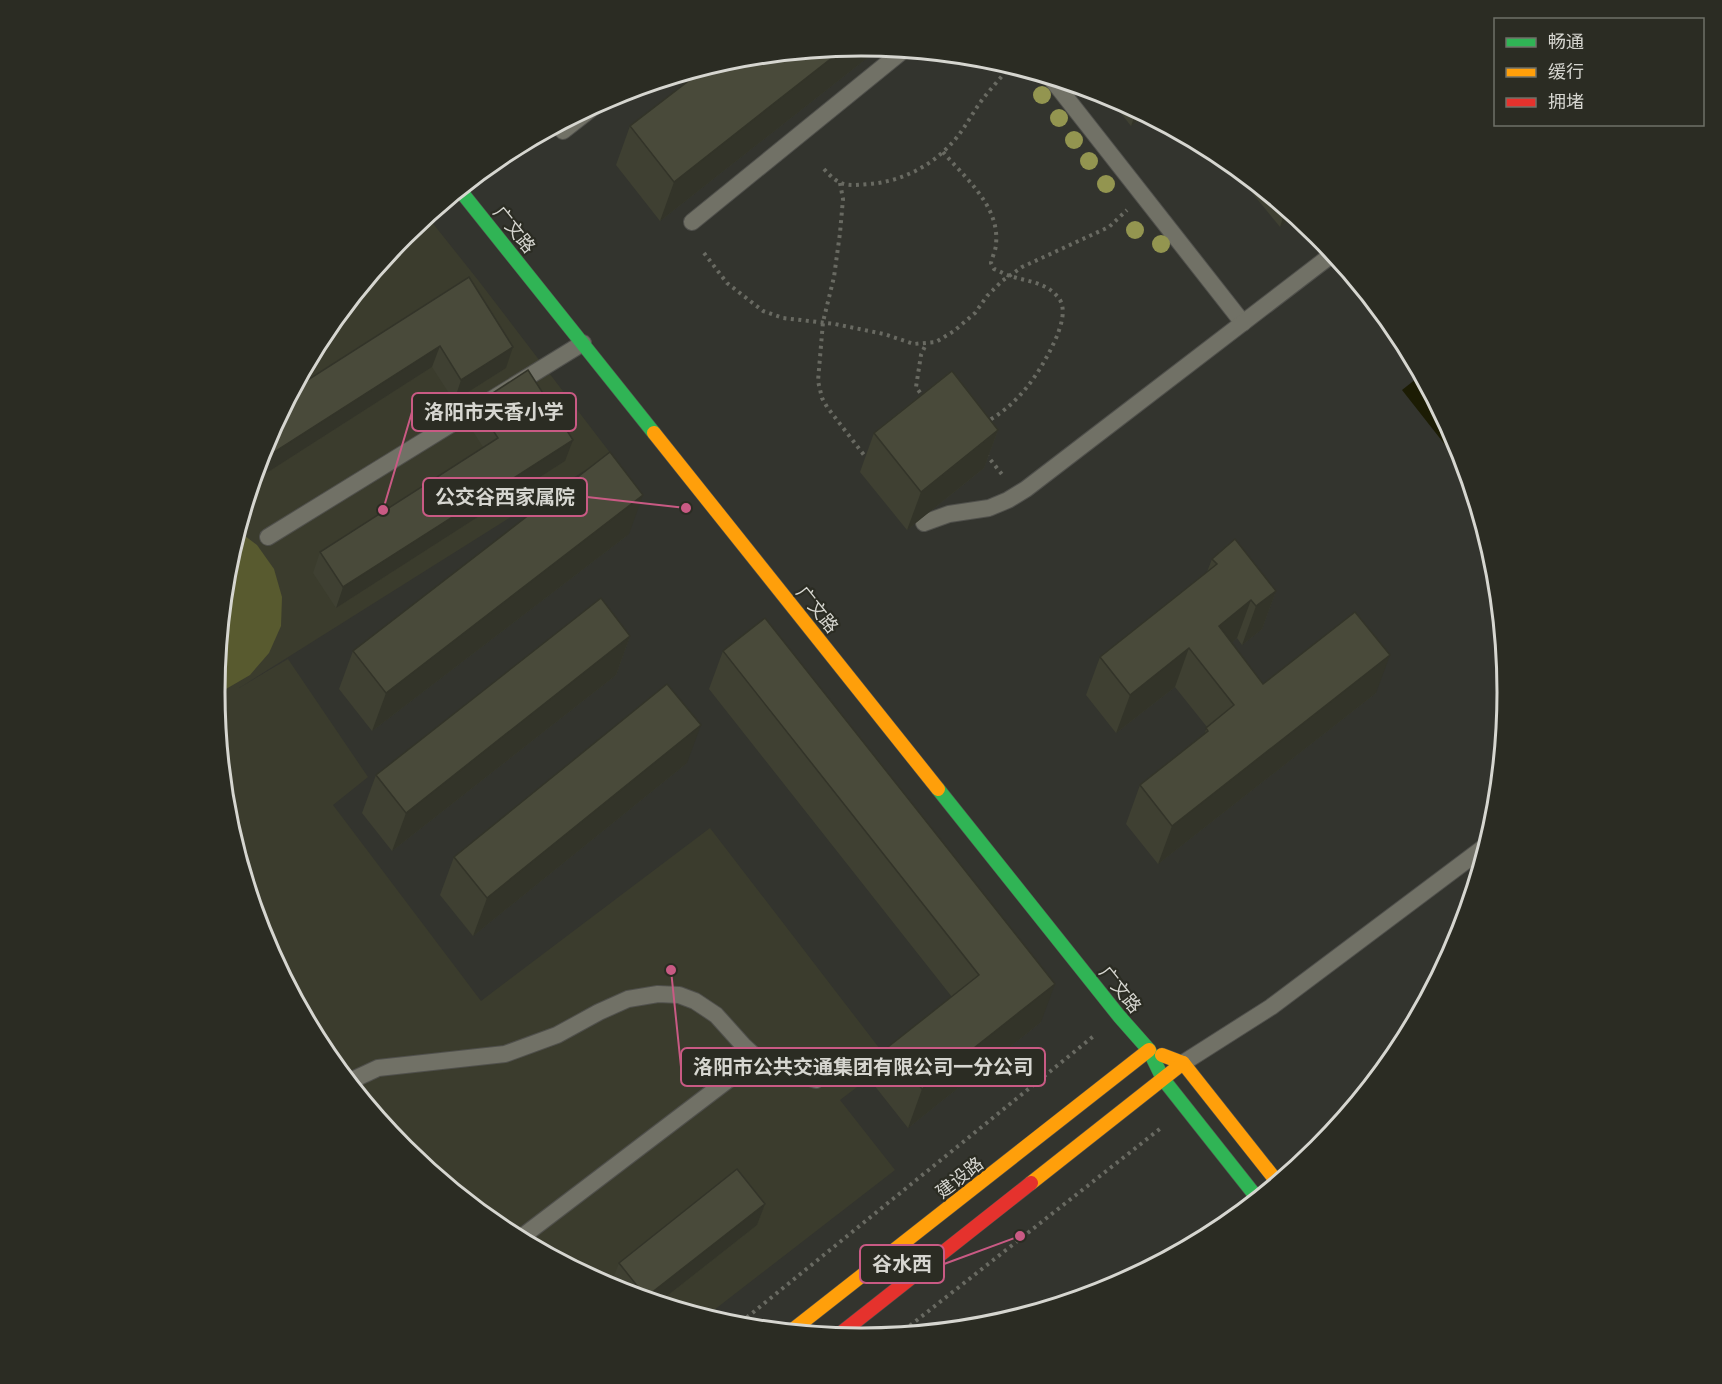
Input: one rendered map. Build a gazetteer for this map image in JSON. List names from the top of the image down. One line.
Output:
{"streets":{"street":["广文路","建设路"]},"crossings":[["广文路","建设路"]],"places":["公交谷西家属院","洛阳市天香小学","洛阳市公共交通集团有限公司一分公司","谷水西"],"legend":["畅通","缓行","拥堵"]}
